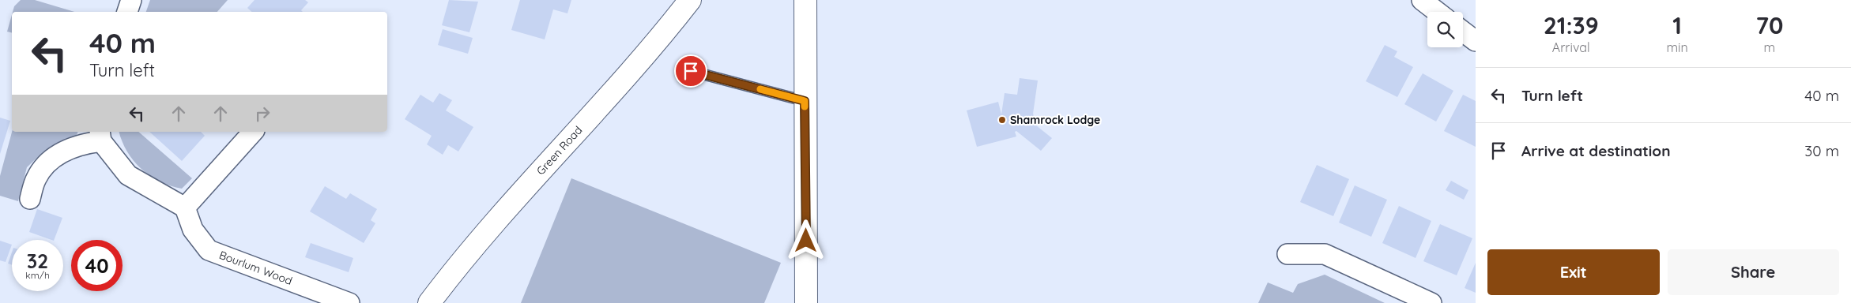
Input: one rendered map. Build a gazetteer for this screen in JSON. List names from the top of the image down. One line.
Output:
{"streets":{"street":["Green Road","Bourlum Wood"]},"places":["Shamrock Lodge"],"page":{"eta":["21:39","Arrival","1","min","70","m"],"turn":["40 m","Turn left"],"list":[{"name":"Turn left","value":"40 m"},{"name":"Arrive at destination","value":"30 m"}],"speed":"32 km/h","limit":"40","buttons":["Exit","Share"]}}
